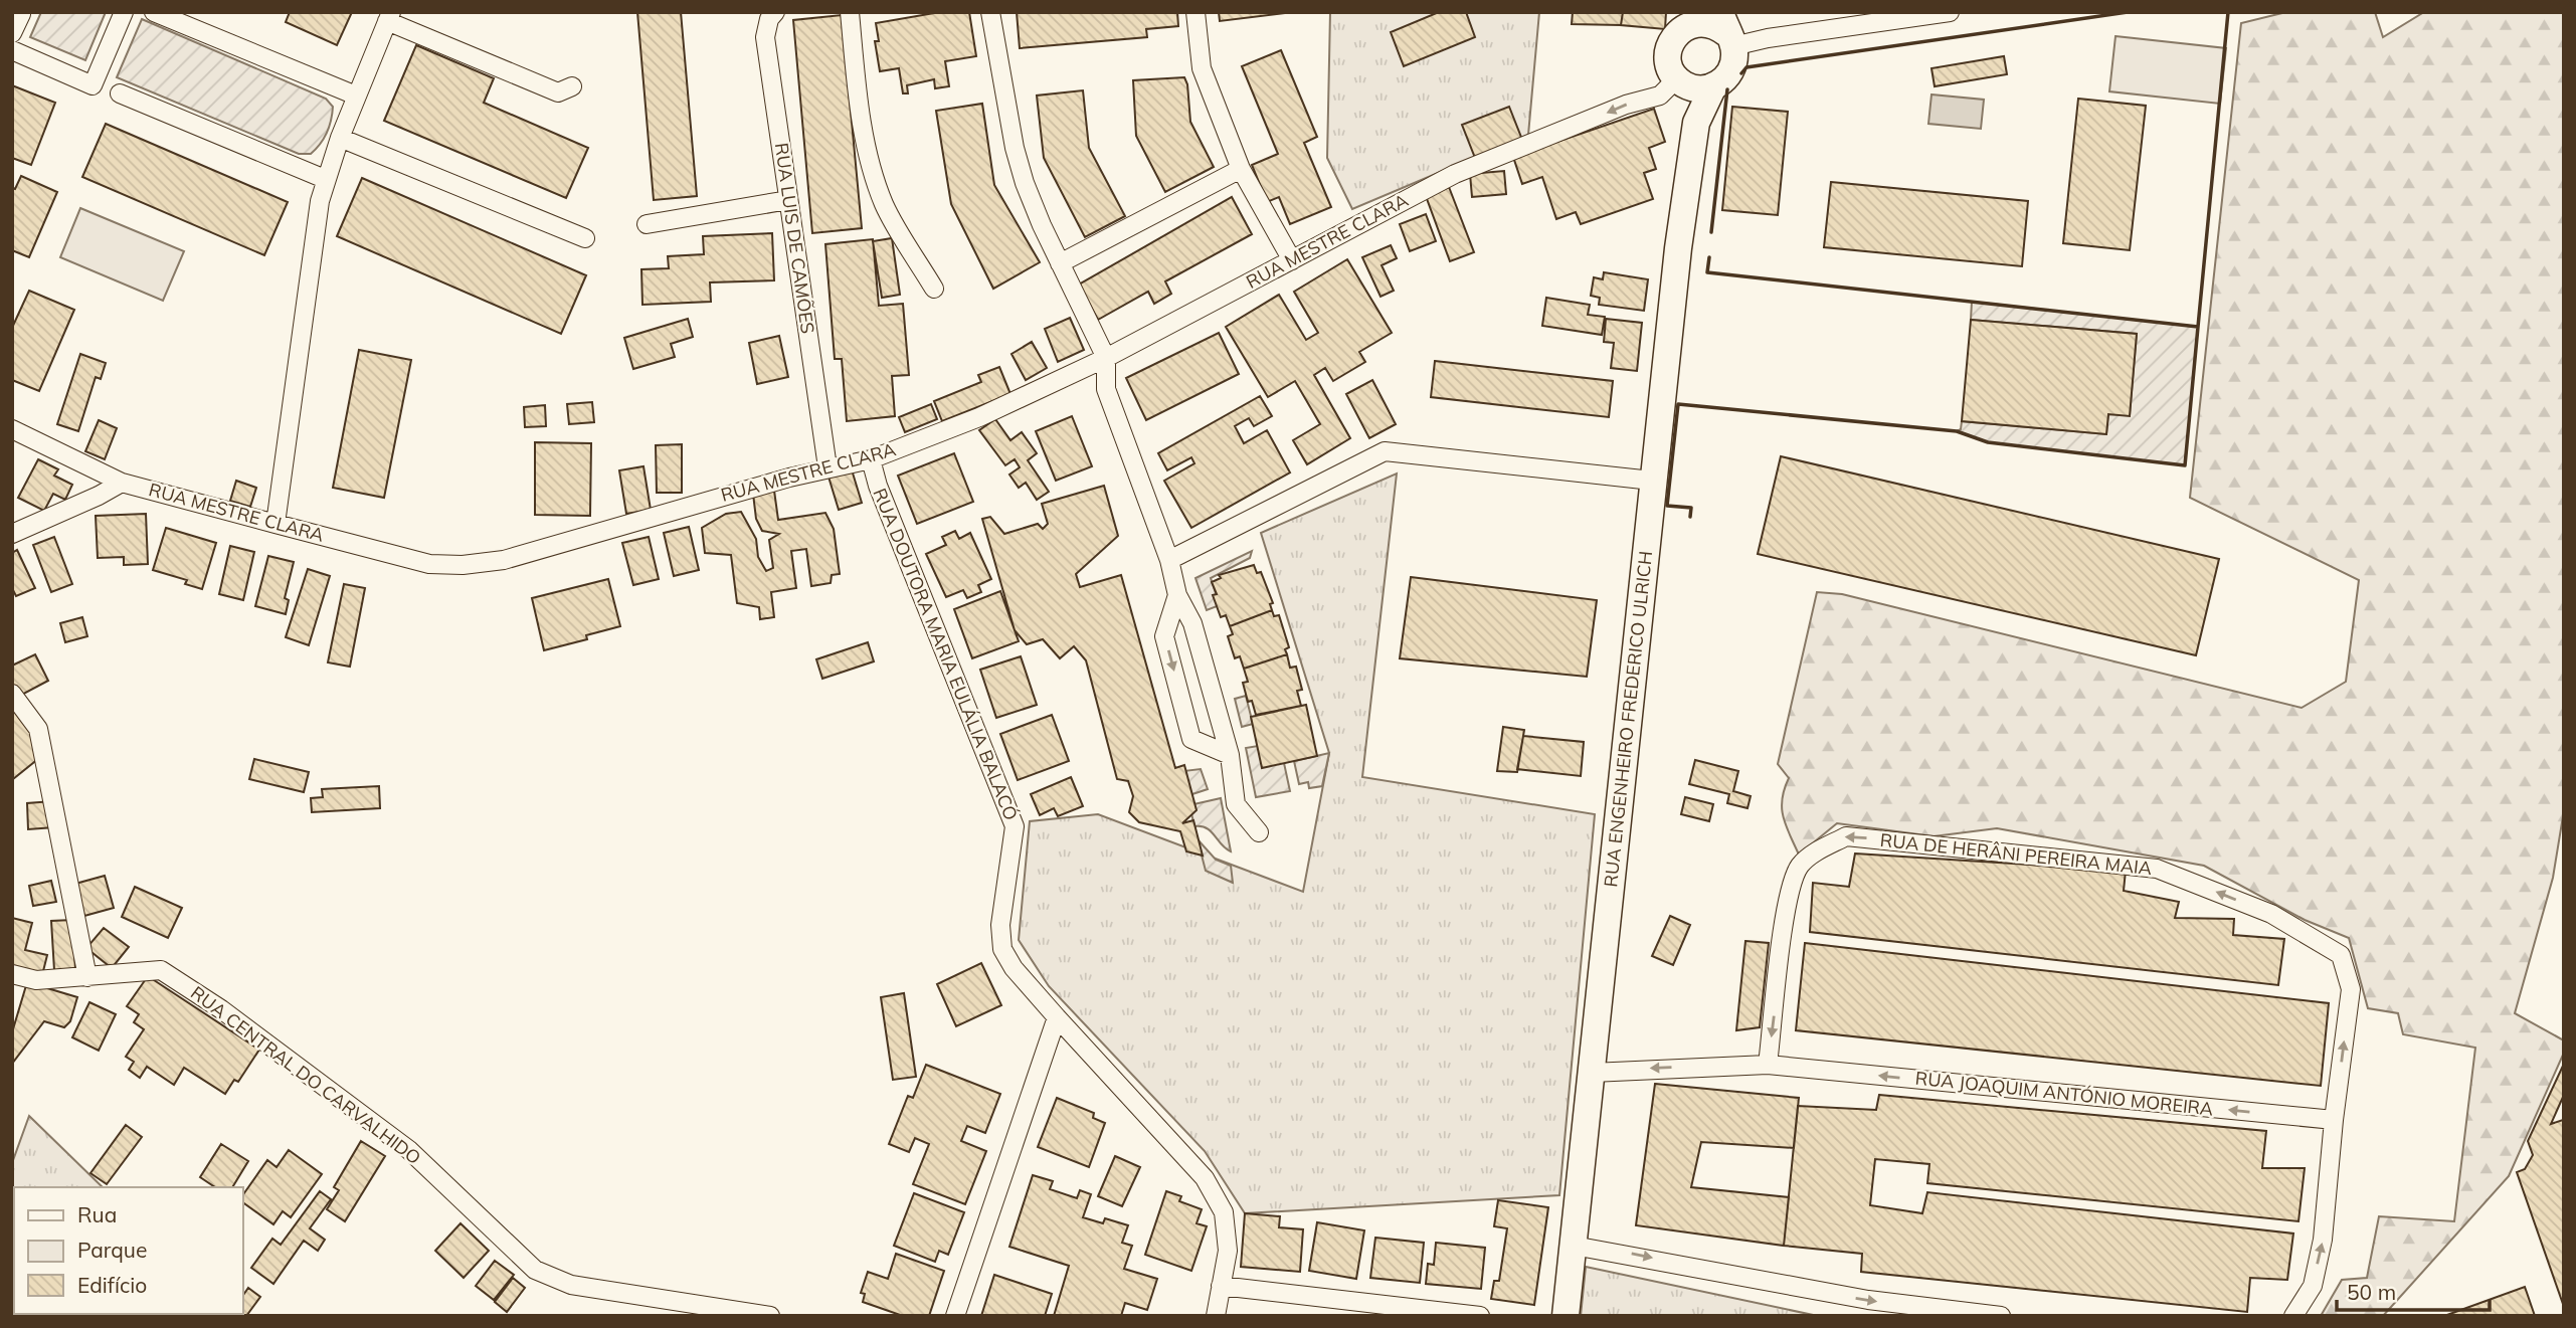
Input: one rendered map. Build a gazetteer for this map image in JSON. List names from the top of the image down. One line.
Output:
{"streets":{"main road":["RUA ENGENHEIRO FREDERICO ULRICH"],"street":["RUA LUIS DE CAMÕES","RUA MESTRE CLARA","RUA DOUTORA MARIA EULÁLIA BALACÓ","RUA DE HERÂNI PEREIRA MAIA","RUA CENTRAL DO CARVALHIDO","RUA JOAQUIM ANTÓNIO MOREIRA"]},"crossings":[["RUA LUIS DE CAMÕES","RUA MESTRE CLARA"],["RUA MESTRE CLARA","RUA DOUTORA MARIA EULÁLIA BALACÓ"],["RUA MESTRE CLARA","RUA ENGENHEIRO FREDERICO ULRICH"],["RUA ENGENHEIRO FREDERICO ULRICH","RUA JOAQUIM ANTÓNIO MOREIRA"],["RUA DE HERÂNI PEREIRA MAIA","RUA JOAQUIM ANTÓNIO MOREIRA"]],"one_way":["RUA JOAQUIM ANTÓNIO MOREIRA"],"legend":["Rua","Parque","Edifício"],"scale_bar":"50 m"}
